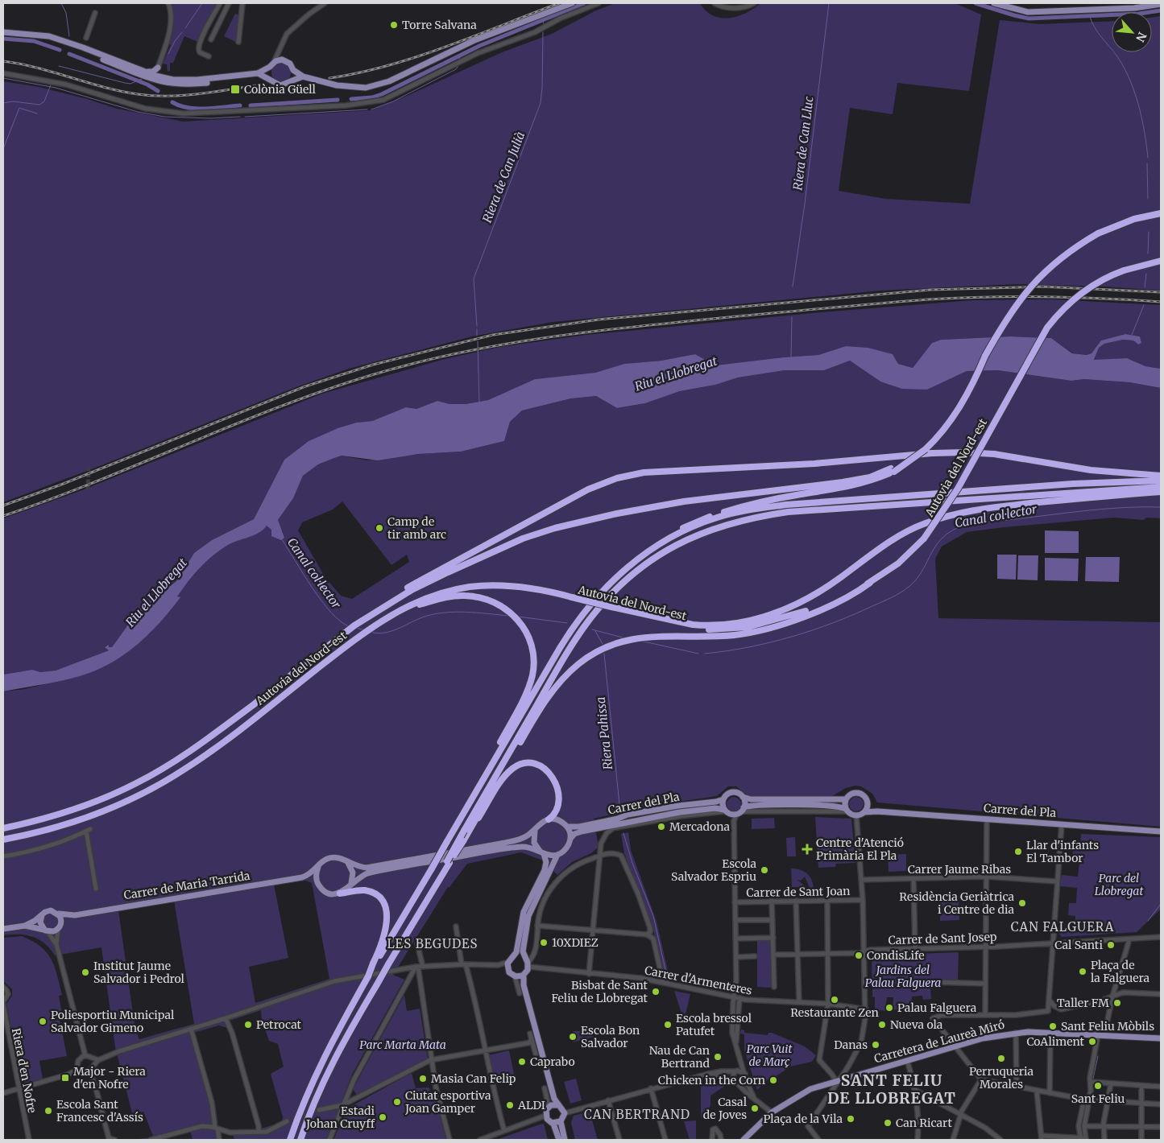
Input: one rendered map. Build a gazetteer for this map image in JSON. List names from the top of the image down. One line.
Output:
{"streets":{"highway":["Autovia del Nord-est"],"main road":["Carrer del Pla","Carrer de Maria Tarrida","Carretera de Laureà Miró"],"street":["Carrer Jaume Ribas","Carrer de Sant Joan","Carrer de Sant Josep","Carrer d'Armenteres","Riera d'en Nofre"]},"districts":["CAN FALGUERA","LES BEGUDES","SANT FELIU DE LLOBREGAT","CAN BERTRAND"],"water":["Riera de Can Lluc","Riera de Can Julià","Riu el Llobregat","Canal col·lector","Riera Pahissa"],"parks":["Parc del Llobregat","Jardins del Palau Falguera","Parc Marta Mata","Parc Vuit de Març"],"places":{"other":["Torre Salvana","Camp de tir amb arc","Mercadona","Llar d'infants El Tambor","Escola Salvador Espriu","Residència Geriàtrica i Centre de dia","10XDIEZ","Cal Santi","CondisLife","Plaça de la Falguera","Institut Jaume Salvador i Pedrol","Bisbat de Sant Feliu de Llobregat","Restaurante Zen","Taller FM","Palau Falguera","Poliesportiu Municipal Salvador Gimeno","Petrocat","Escola bressol Patufet","Nueva ola","Sant Feliu Mòbils","Escola Bon Salvador","CoAliment","Danas","Nau de Can Bertrand","Perruqueria Morales","Caprabo","Masia Can Felip","Chicken in the Corn","Sant Feliu","Ciutat esportiva Joan Gamper","ALDI","Casal de Joves","Escola Sant Francesc d'Assís","Estadi Johan Cruyff","Plaça de la Vila","Can Ricart"],"transit":["Colònia Güell","Major - Riera d'en Nofre"],"health":["Centre d'Atenció Primària El Pla"]},"north":"bottom right"}
